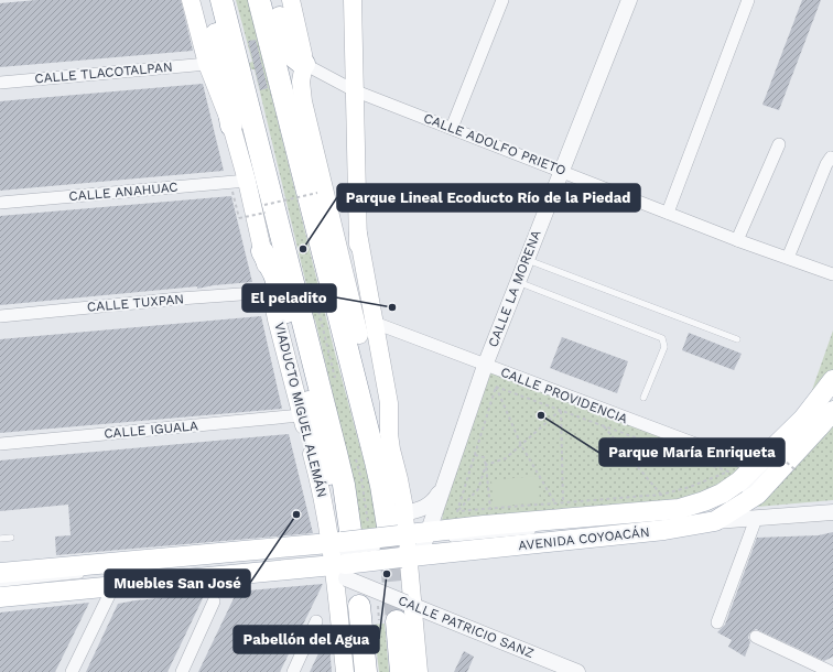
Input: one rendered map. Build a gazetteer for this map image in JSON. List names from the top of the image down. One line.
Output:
{"streets":{"highway":["VIADUCTO MIGUEL ALEMÁN"],"main road":["AVENIDA COYOACÁN"],"street":["CALLE TLACOTALPAN","CALLE ADOLFO PRIETO","CALLE ANAHUAC","CALLE LA MORENA","CALLE TUXPAN","CALLE PROVIDENCIA","CALLE IGUALA","CALLE PATRICIO SANZ"]},"crossings":[["CALLE TLACOTALPAN","VIADUCTO MIGUEL ALEMÁN"],["CALLE ADOLFO PRIETO","CALLE LA MORENA"],["CALLE ADOLFO PRIETO","VIADUCTO MIGUEL ALEMÁN"],["CALLE ANAHUAC","VIADUCTO MIGUEL ALEMÁN"],["CALLE LA MORENA","CALLE PROVIDENCIA"],["CALLE LA MORENA","VIADUCTO MIGUEL ALEMÁN"],["CALLE LA MORENA","AVENIDA COYOACÁN"],["CALLE LA MORENA","CALLE PATRICIO SANZ"],["CALLE TUXPAN","VIADUCTO MIGUEL ALEMÁN"],["CALLE PROVIDENCIA","VIADUCTO MIGUEL ALEMÁN"],["CALLE PROVIDENCIA","AVENIDA COYOACÁN"],["VIADUCTO MIGUEL ALEMÁN","CALLE IGUALA"],["VIADUCTO MIGUEL ALEMÁN","AVENIDA COYOACÁN"],["VIADUCTO MIGUEL ALEMÁN","CALLE PATRICIO SANZ"],["AVENIDA COYOACÁN","CALLE PATRICIO SANZ"]],"places":["Parque Lineal Ecoducto Río de la Piedad","El peladito","Parque María Enriqueta","Muebles San José","Pabellón del Agua"]}
